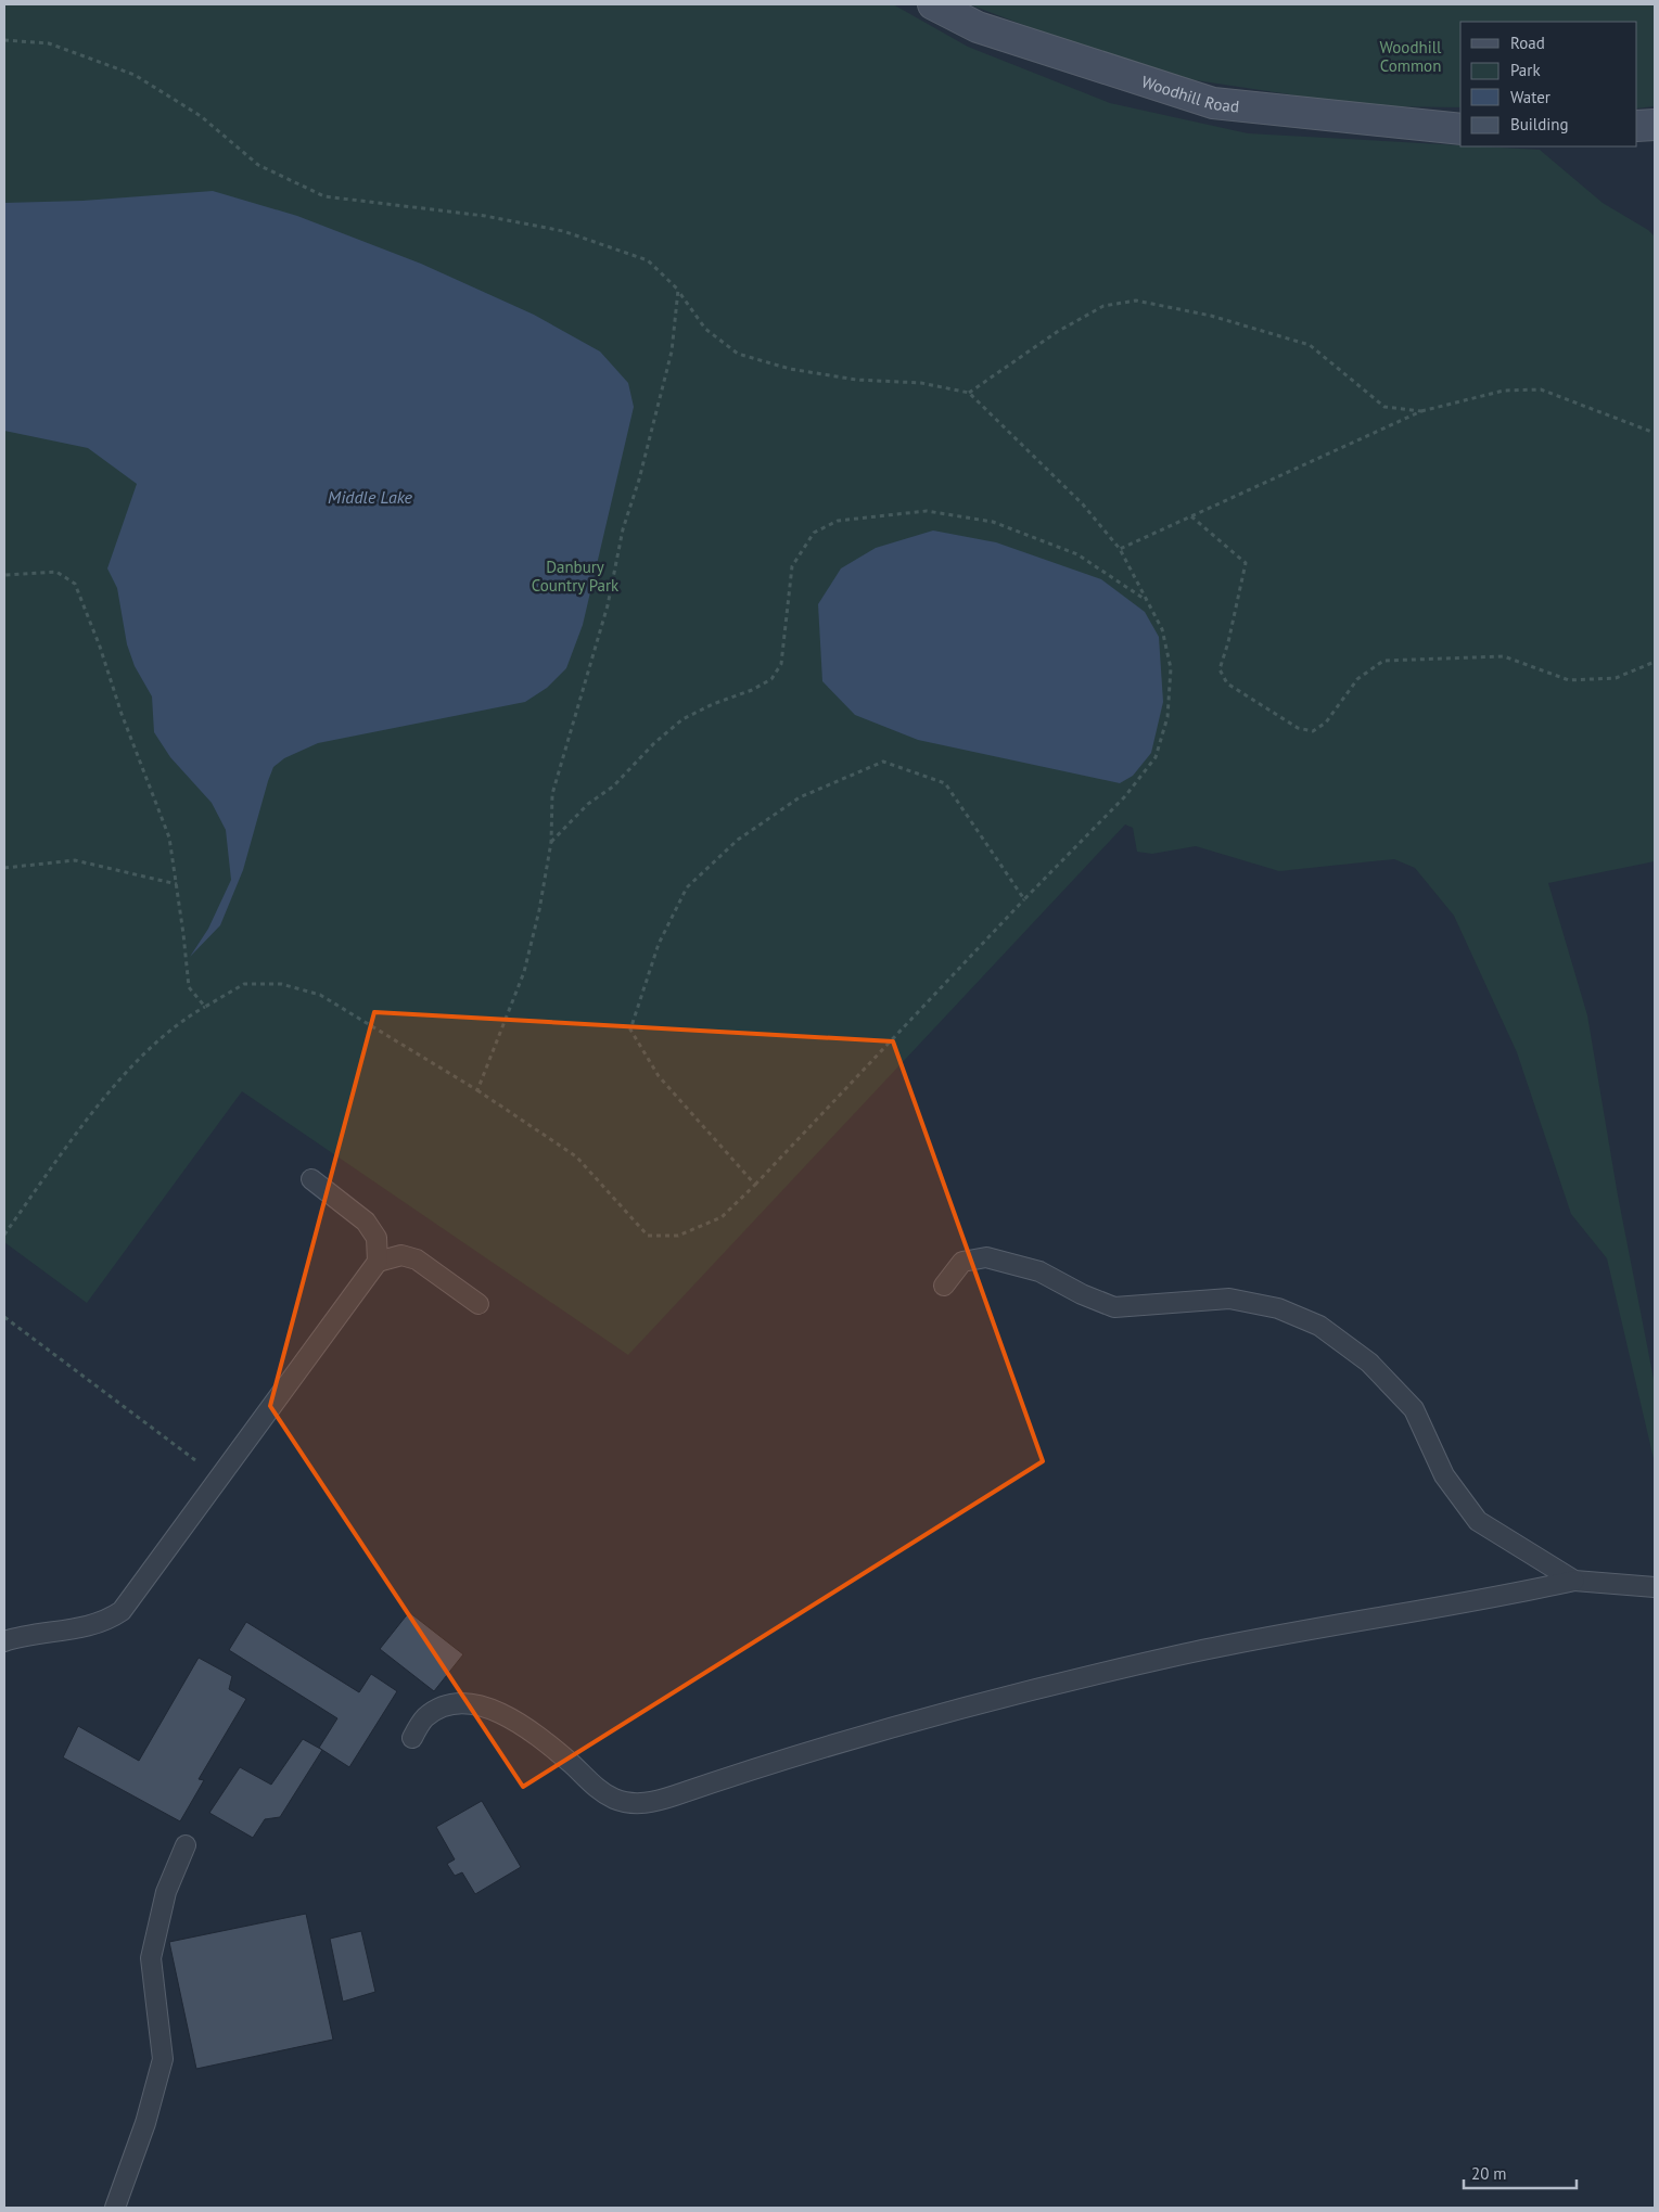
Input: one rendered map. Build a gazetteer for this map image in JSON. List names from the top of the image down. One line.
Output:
{"streets":{"street":["Woodhill Road"]},"water":["Middle Lake"],"parks":["Woodhill Common","Danbury Country Park"],"legend":["Road","Park","Water","Building"],"scale_bar":"20 m"}
